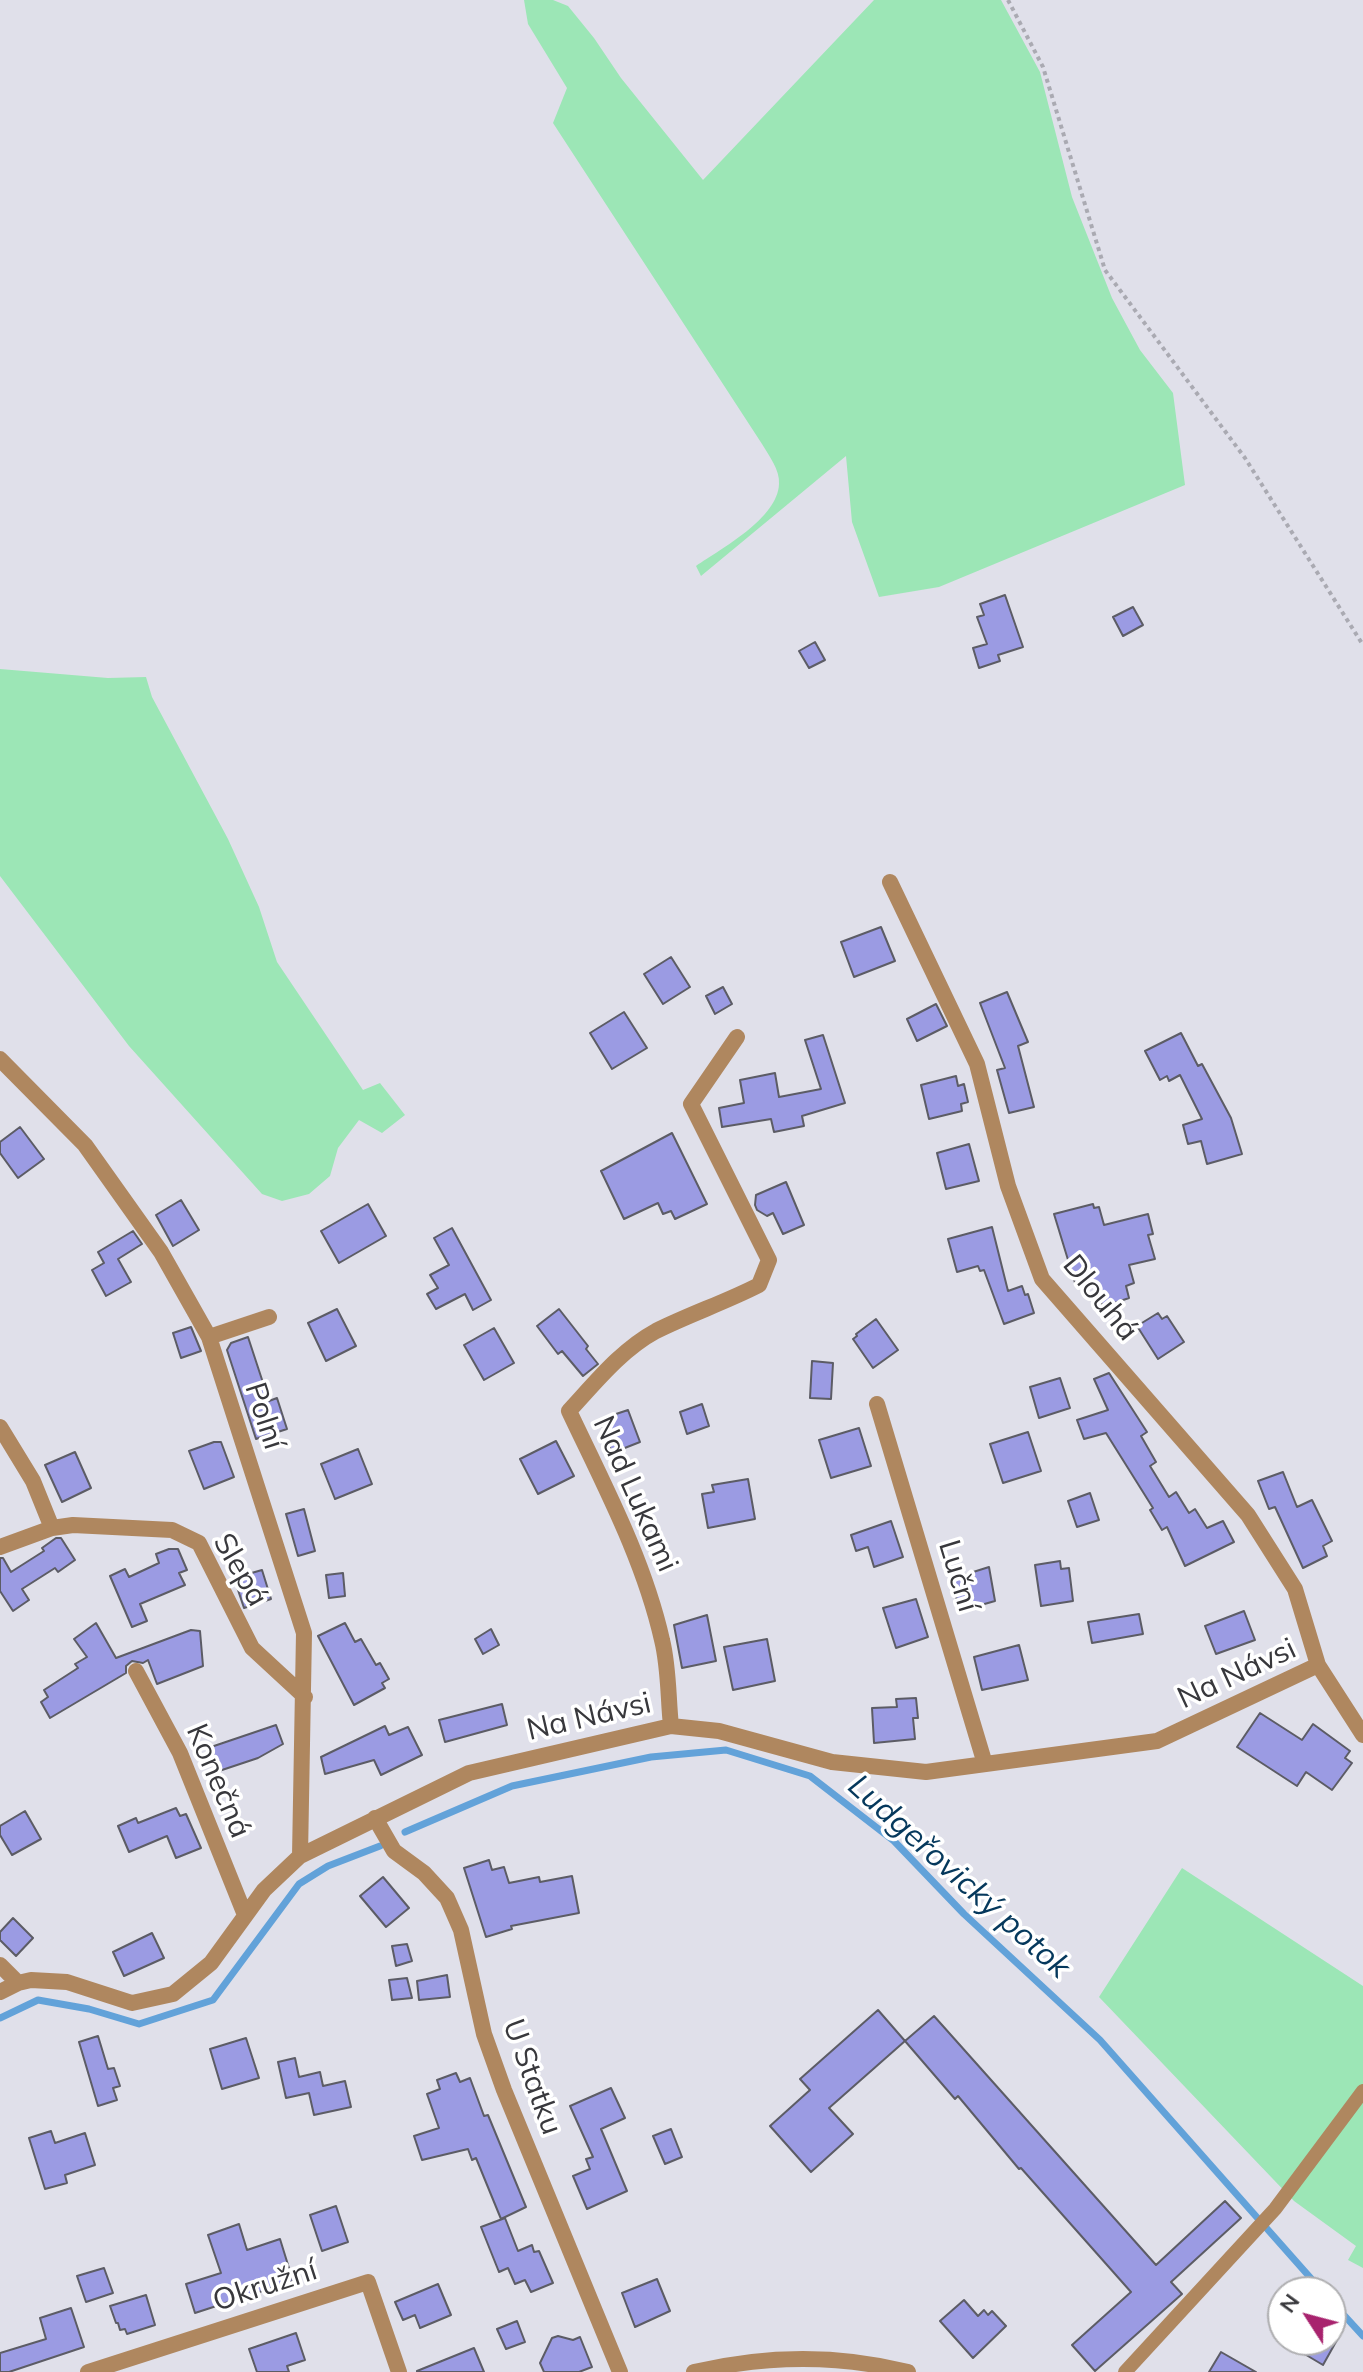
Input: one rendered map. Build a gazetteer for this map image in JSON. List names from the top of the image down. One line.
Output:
{"streets":{"street":["Dlouhá","Polní","Nad Lukami","Slepá","Luční","Na Návsi","Konečná","U Statku","Okružní"]},"crossings":[["Dlouhá","Na Návsi"],["Polní","Slepá"],["Polní","Na Návsi"],["Nad Lukami","Na Návsi"],["Luční","Na Návsi"],["Na Návsi","Konečná"],["Na Návsi","U Statku"]],"water":["Ludgeřovický potok"],"north":"top left"}
